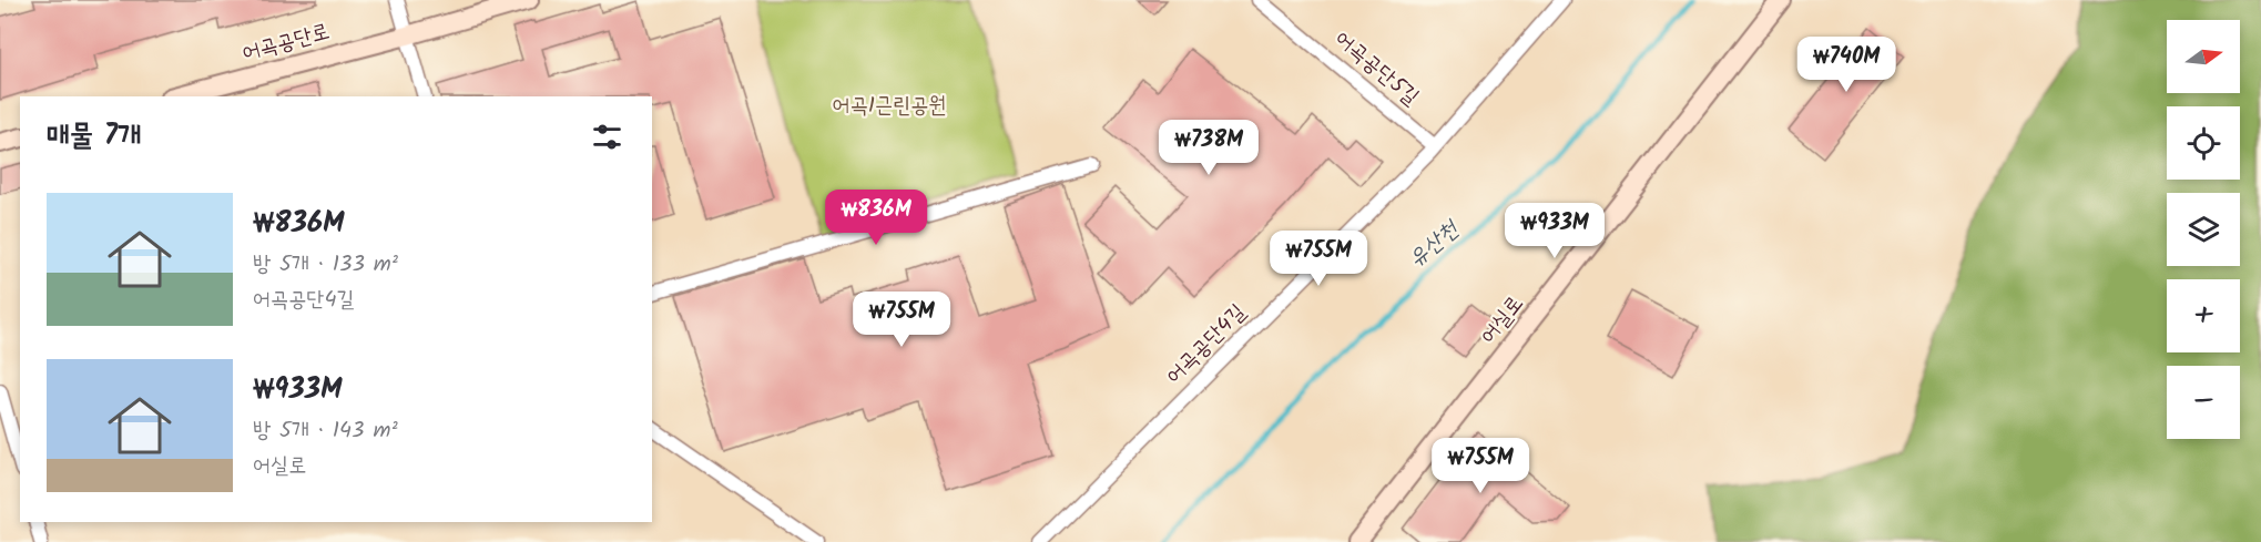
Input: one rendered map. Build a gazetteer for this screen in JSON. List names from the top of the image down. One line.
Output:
{"streets":{"main road":["어곡공단로","어실로"],"street":["어곡공단5길","어곡공단4길"]},"crossings":[["어곡공단5길","어곡공단4길"]],"water":["유산천"],"parks":["어곡1근린공원"],"north":"right","page":{"map_buttons":["+","−"],"price":["₩740M","₩738M","₩836M","₩933M","₩755M","₩755M","₩755M"],"heading":"매물 7개","list":[{"name":"₩836M","note":"방 5개 · 133 m² · 어곡공단4길"},{"name":"₩933M","note":"방 5개 · 143 m² · 어실로"}]}}
